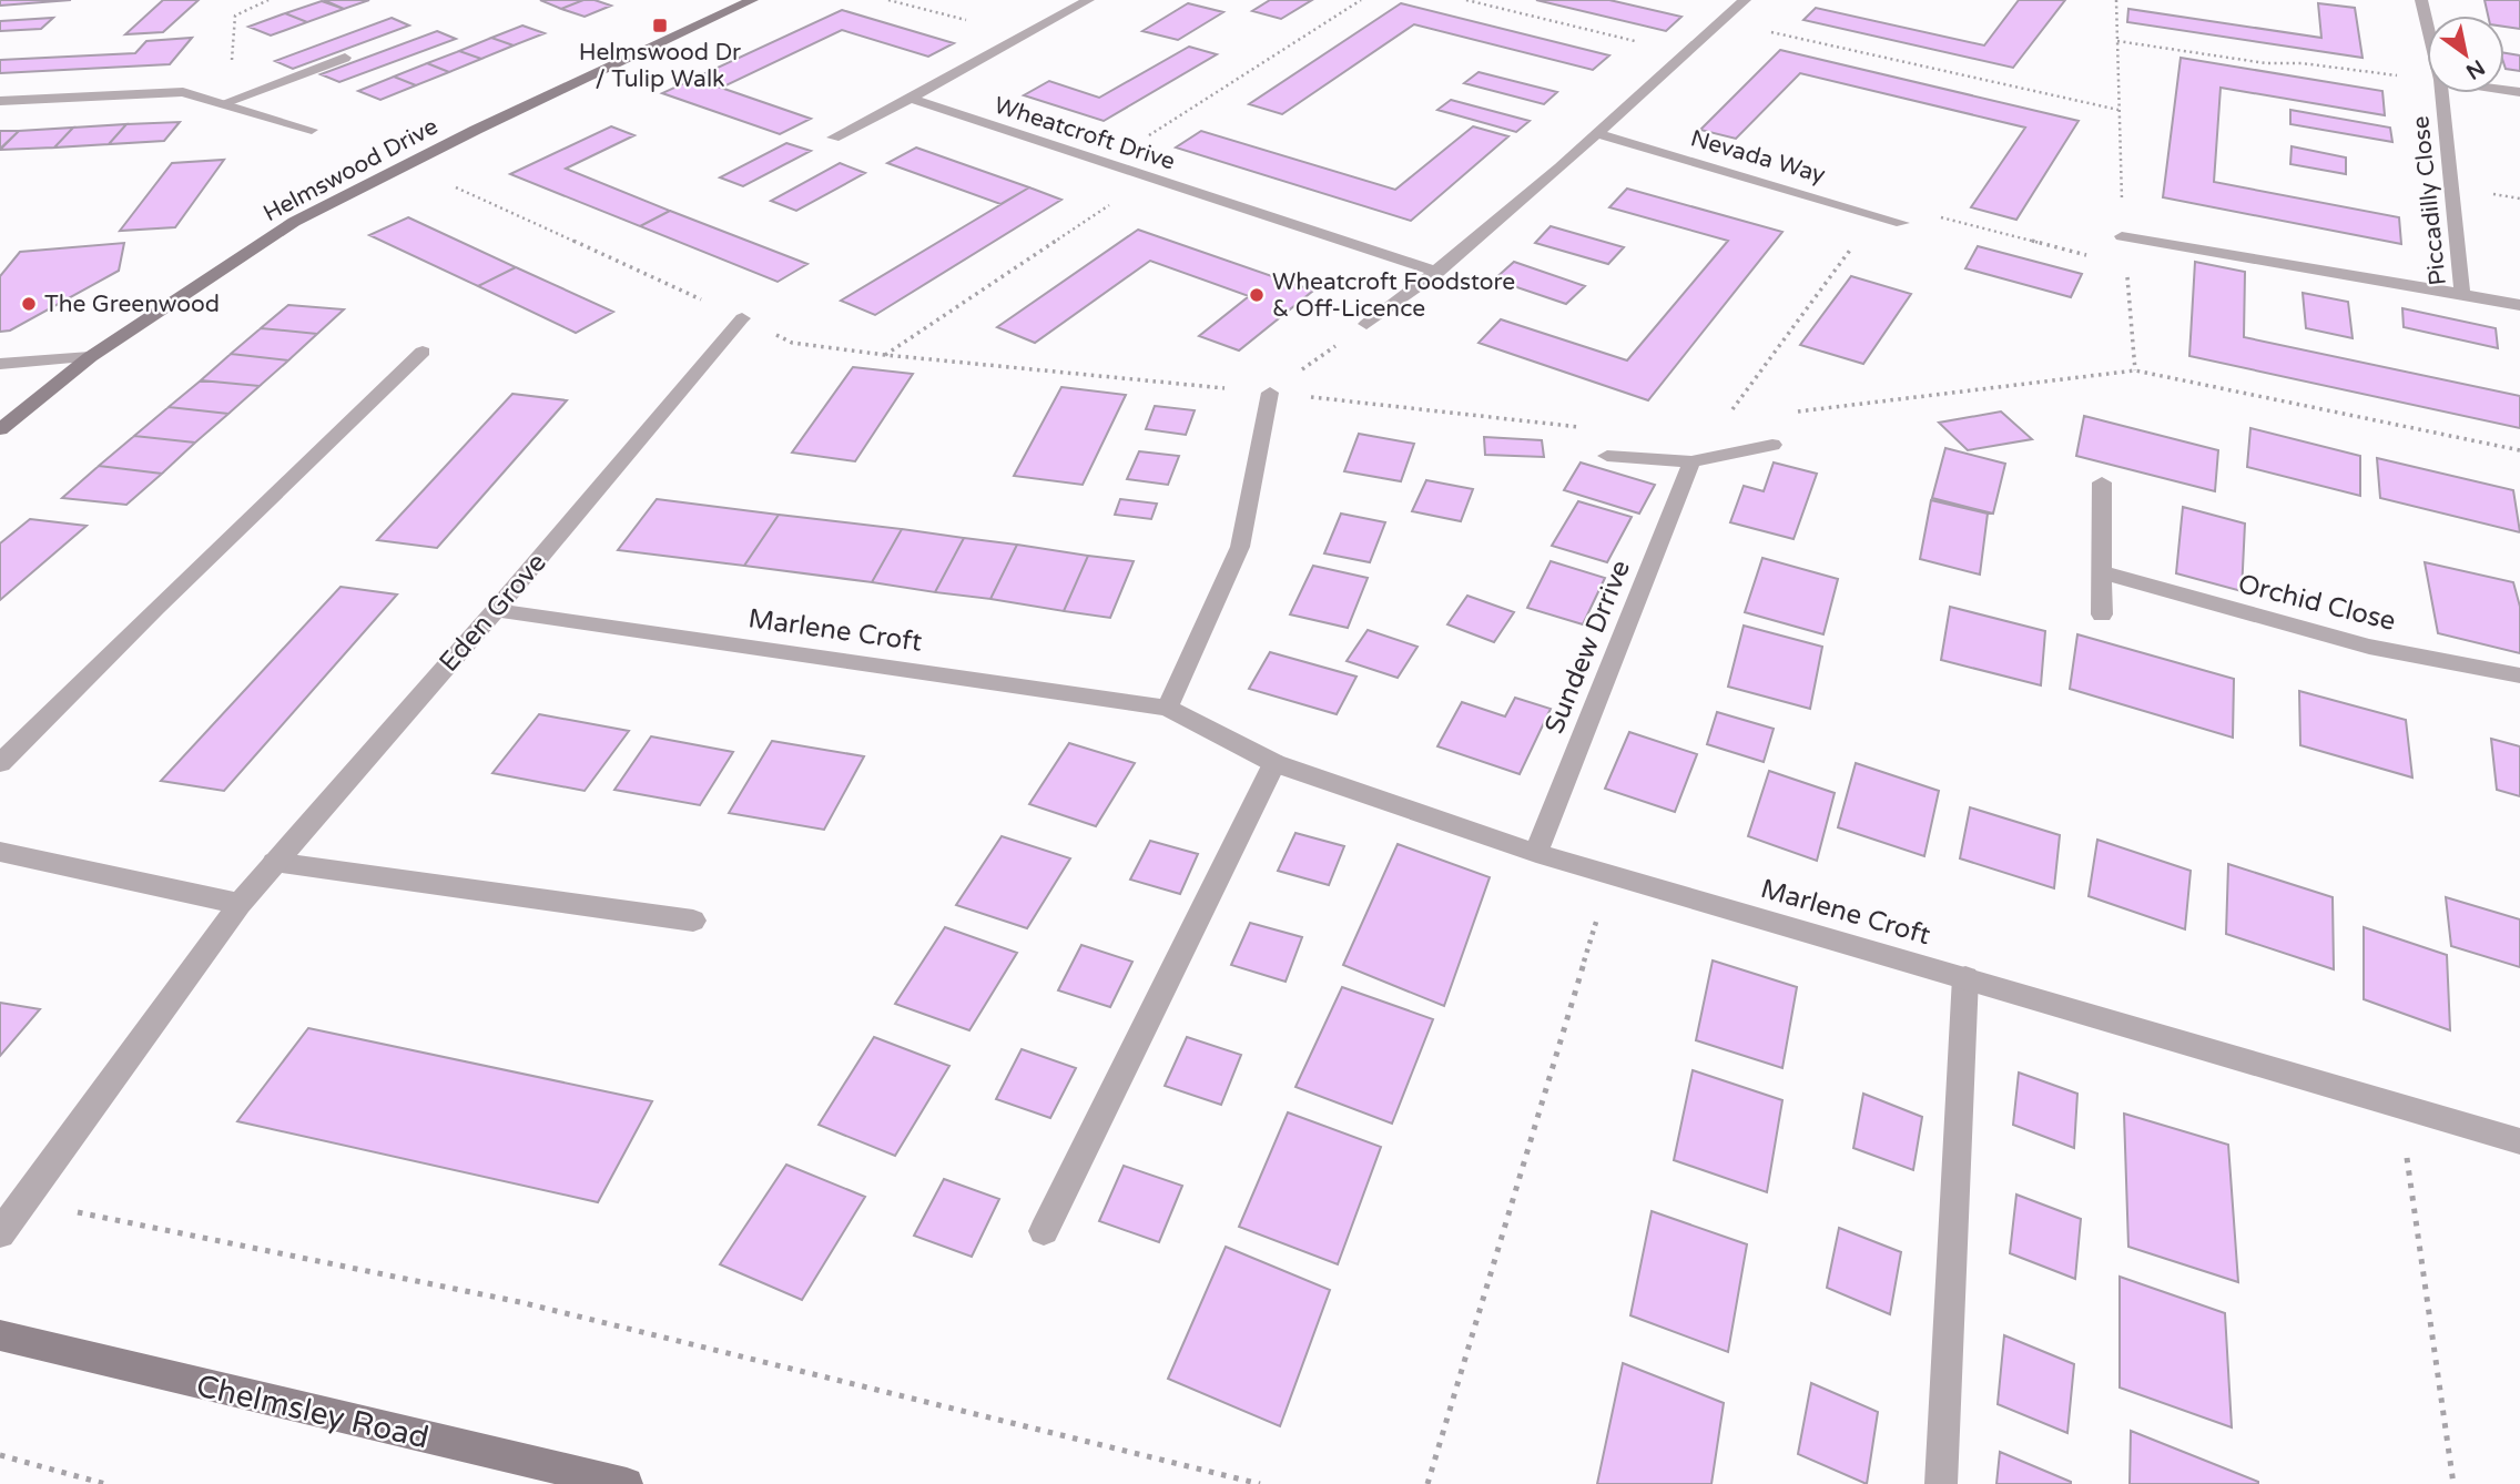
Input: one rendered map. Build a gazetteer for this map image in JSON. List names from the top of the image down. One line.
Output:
{"streets":{"street":["Wheatcroft Drive","Nevada Way","Helmswood Drive","Piccadilly Close","Orchid Close","Eden Grove","Marlene Croft","Sundew Drrive","Chelmsley Road"]},"crossings":[["Eden Grove","Marlene Croft"],["Marlene Croft","Sundew Drrive"]],"places":{"transit":["Helmswood Dr / Tulip Walk"],"other":["Wheatcroft Foodstore & Off-Licence","The Greenwood"]},"north":"bottom right"}
